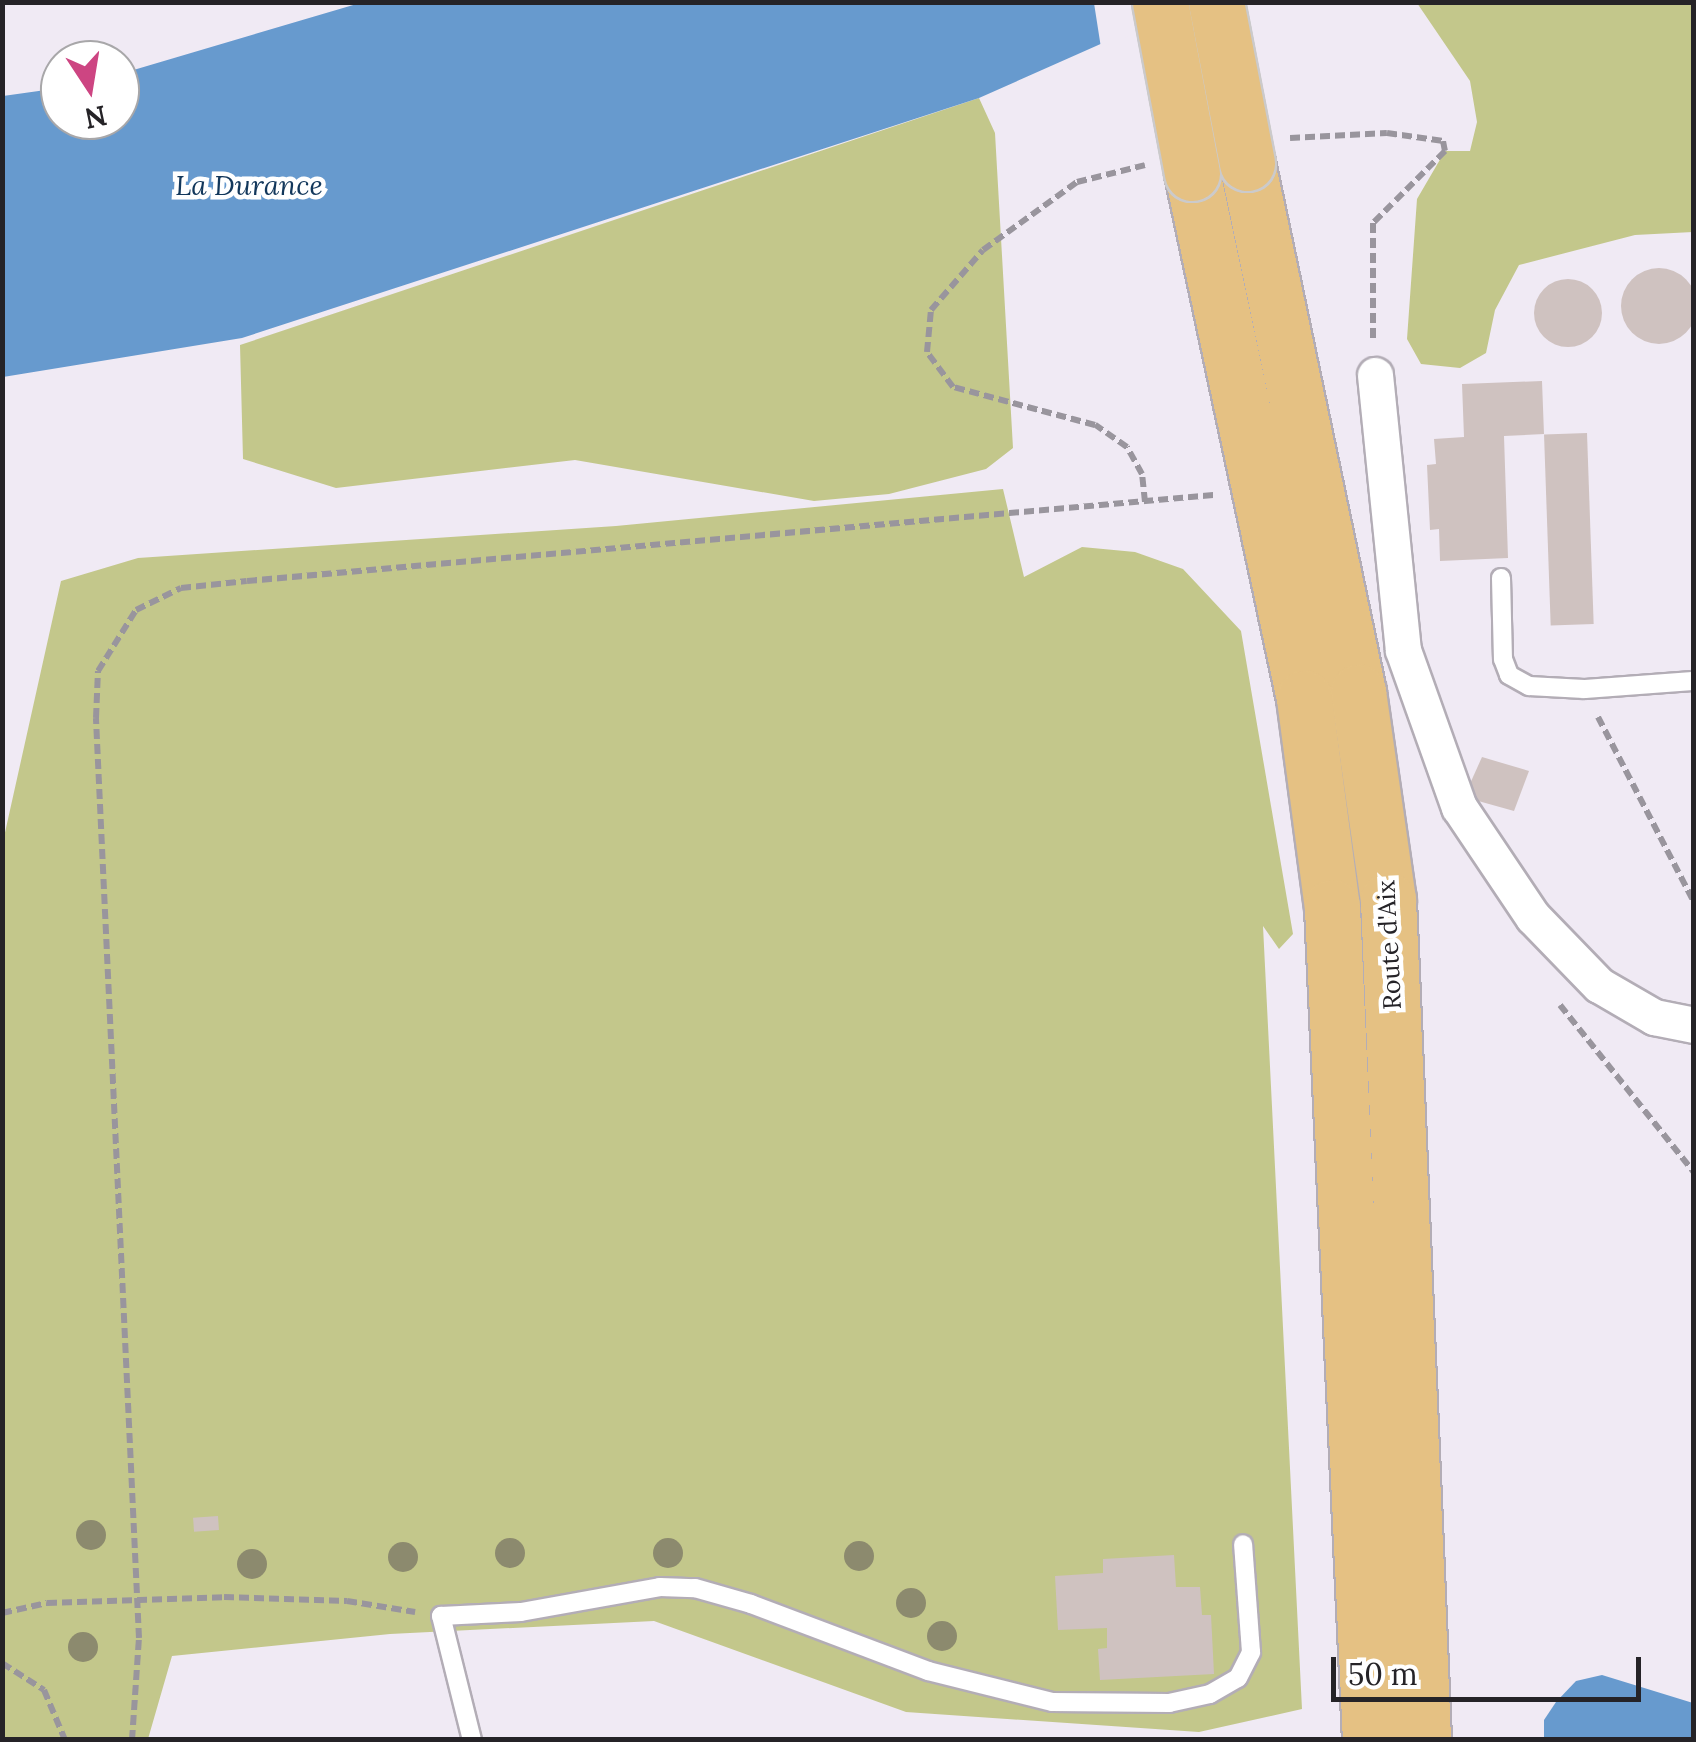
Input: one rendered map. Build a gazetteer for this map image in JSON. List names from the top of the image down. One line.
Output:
{"streets":{"main road":["Route d'Aix"]},"water":["La Durance"],"scale_bar":"50 m","north":"bottom"}
